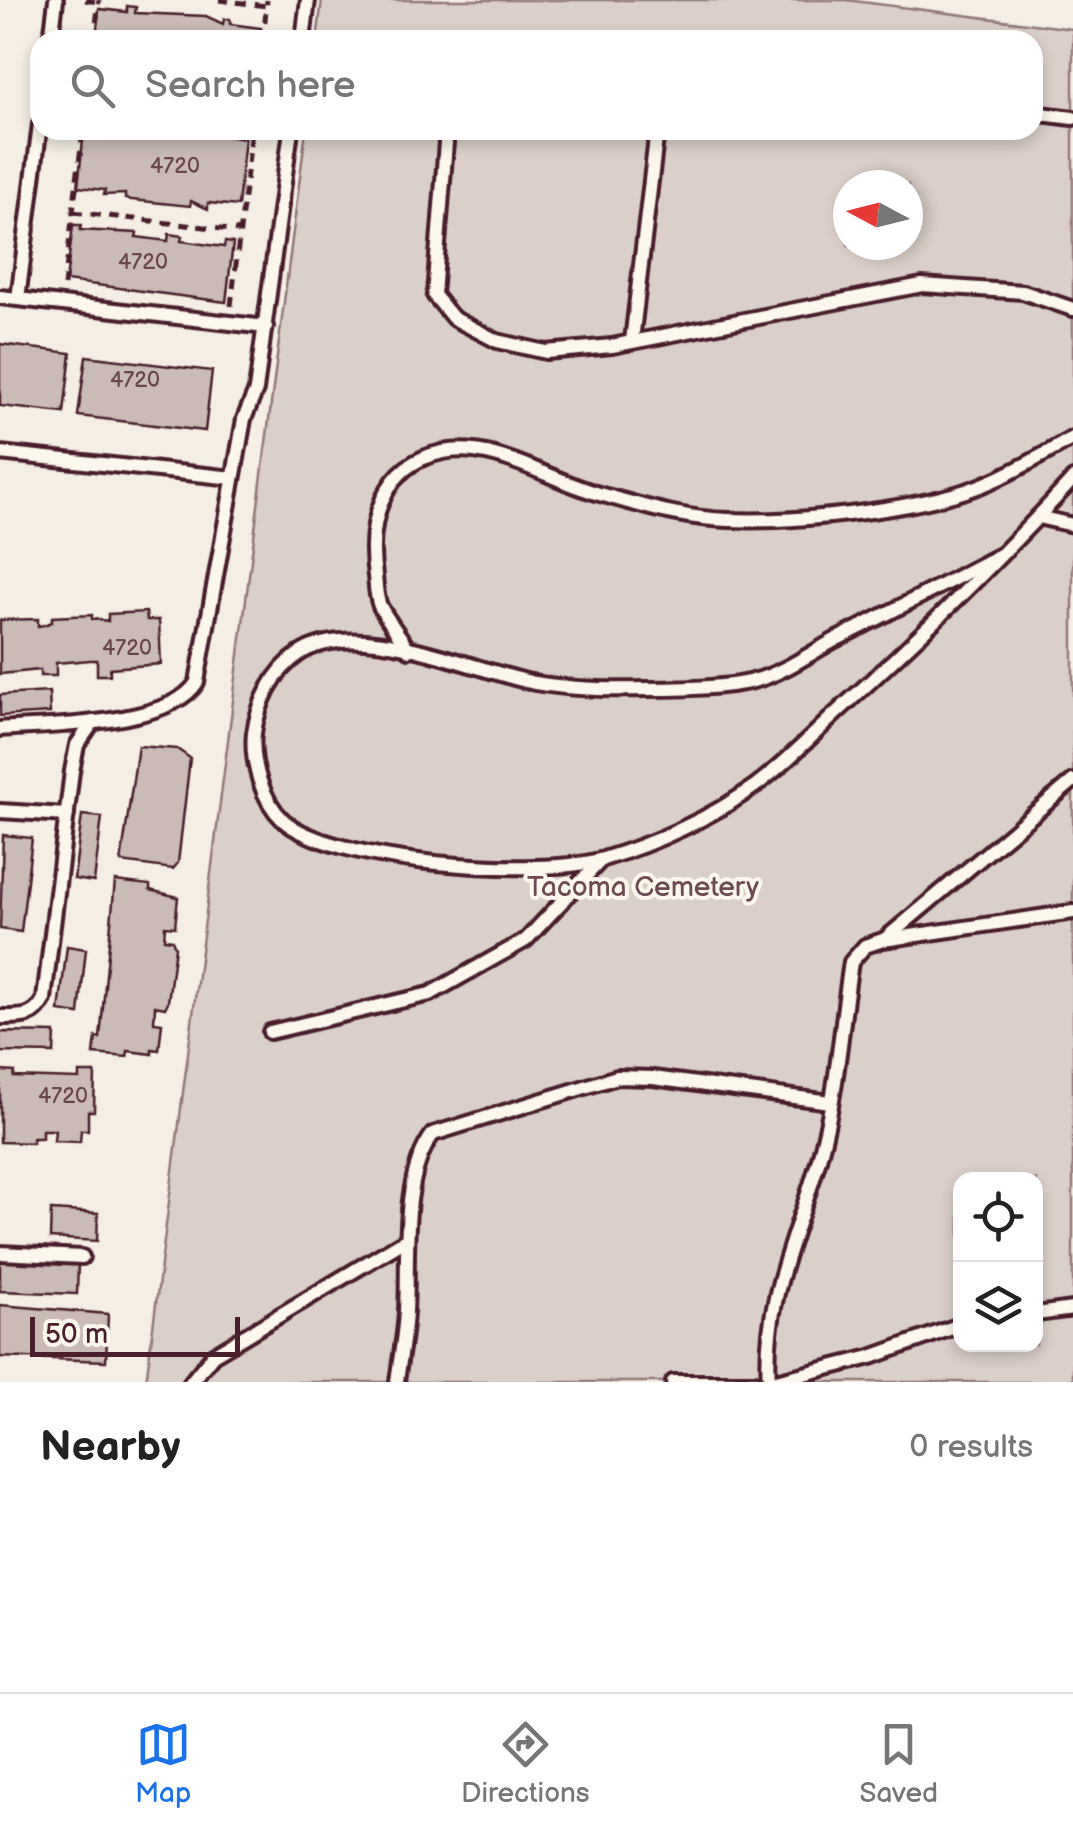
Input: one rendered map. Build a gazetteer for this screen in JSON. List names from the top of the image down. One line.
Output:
{"parks":["Tacoma Cemetery"],"house_numbers":["4720","4720","4720","4720","4720"],"scale_bar":"50 m","north":"left","page":{"search":"Search here","scale":"50 m","heading":["Nearby","0 results"],"nav":["Map","Directions","Saved"]}}
